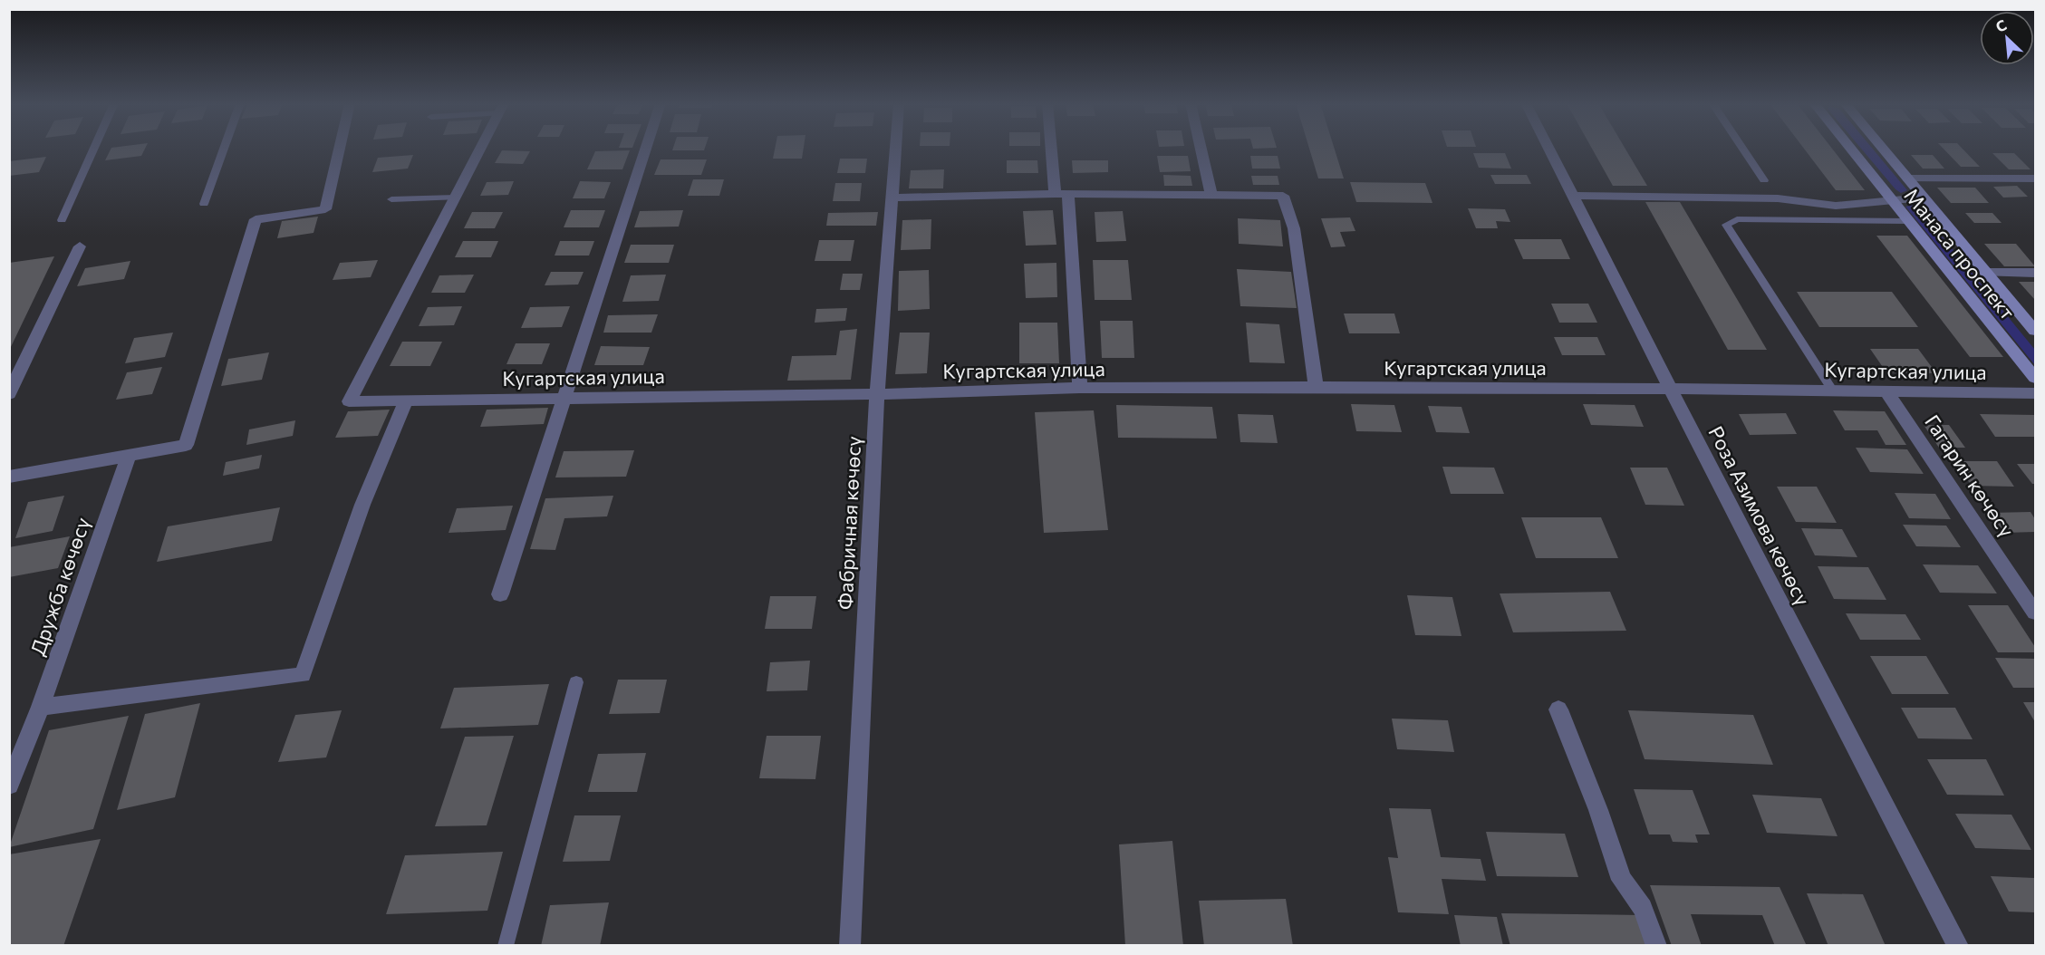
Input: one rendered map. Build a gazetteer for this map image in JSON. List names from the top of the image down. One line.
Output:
{"streets":{"main road":["Манаса проспект"],"street":["Кугартская улица","Гагарин көчөсү","Роза Азимова көчөсү","Фабричная көчөсү","Дружба көчөсү"]},"crossings":[["Кугартская улица","Гагарин көчөсү"],["Кугартская улица","Роза Азимова көчөсү"],["Кугартская улица","Фабричная көчөсү"]],"north":"top left"}
